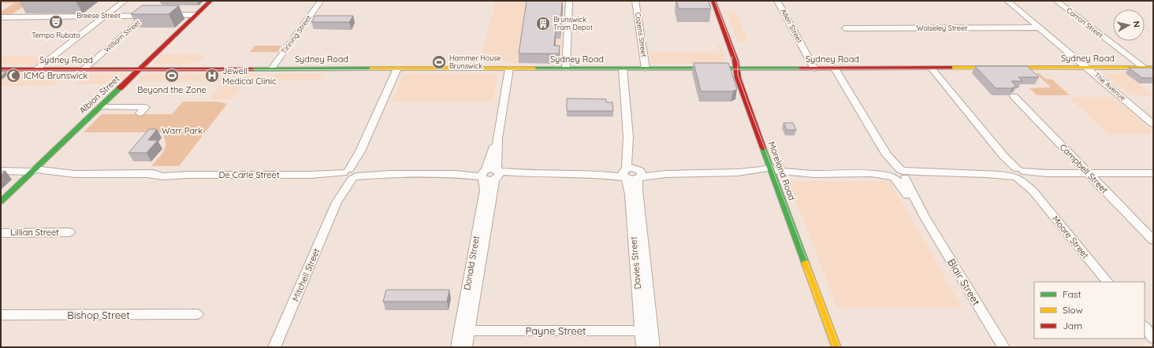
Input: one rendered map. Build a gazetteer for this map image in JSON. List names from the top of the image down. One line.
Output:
{"streets":{"main road":["Sydney Road","Albion Street","Moreland Road"],"street":["Breese Street","Carron Street","Allen Street","Wolseley Street","Tinning Street","Cozens Street","William Street","The Avenue","Campbell Street","De Carle Street","Lillian Street","Moore Street","Donald Street","Davies Street","Mitchell Street","Blair Street","Bishop Street","Payne Street"]},"crossings":[["Breese Street","William Street"],["Carron Street","Sydney Road"],["Allen Street","Sydney Road"],["Wolseley Street","The Avenue"],["Tinning Street","Sydney Road"],["Cozens Street","Sydney Road"],["William Street","Sydney Road"],["Sydney Road","The Avenue"],["Sydney Road","Albion Street"],["Sydney Road","Moreland Road"],["Sydney Road","Moore Street"],["Sydney Road","Donald Street"],["Sydney Road","Davies Street"],["Sydney Road","Mitchell Street"],["Sydney Road","Blair Street"],["Albion Street","De Carle Street"],["Moreland Road","De Carle Street"],["De Carle Street","Donald Street"],["De Carle Street","Davies Street"],["De Carle Street","Mitchell Street"],["De Carle Street","Blair Street"],["Donald Street","Payne Street"],["Davies Street","Payne Street"]],"parks":["Warr Park"],"places":{"theatre":["Tempo Rubato"],"building":["Brunswick Tram Depot"],"sports":["Hammer House Brunswick","Beyond the Zone"],"mosque":["ICMG Brunswick"],"hospital":["Jewell Medical Clinic"]},"legend":["Fast","Slow","Jam"],"north":"right"}
